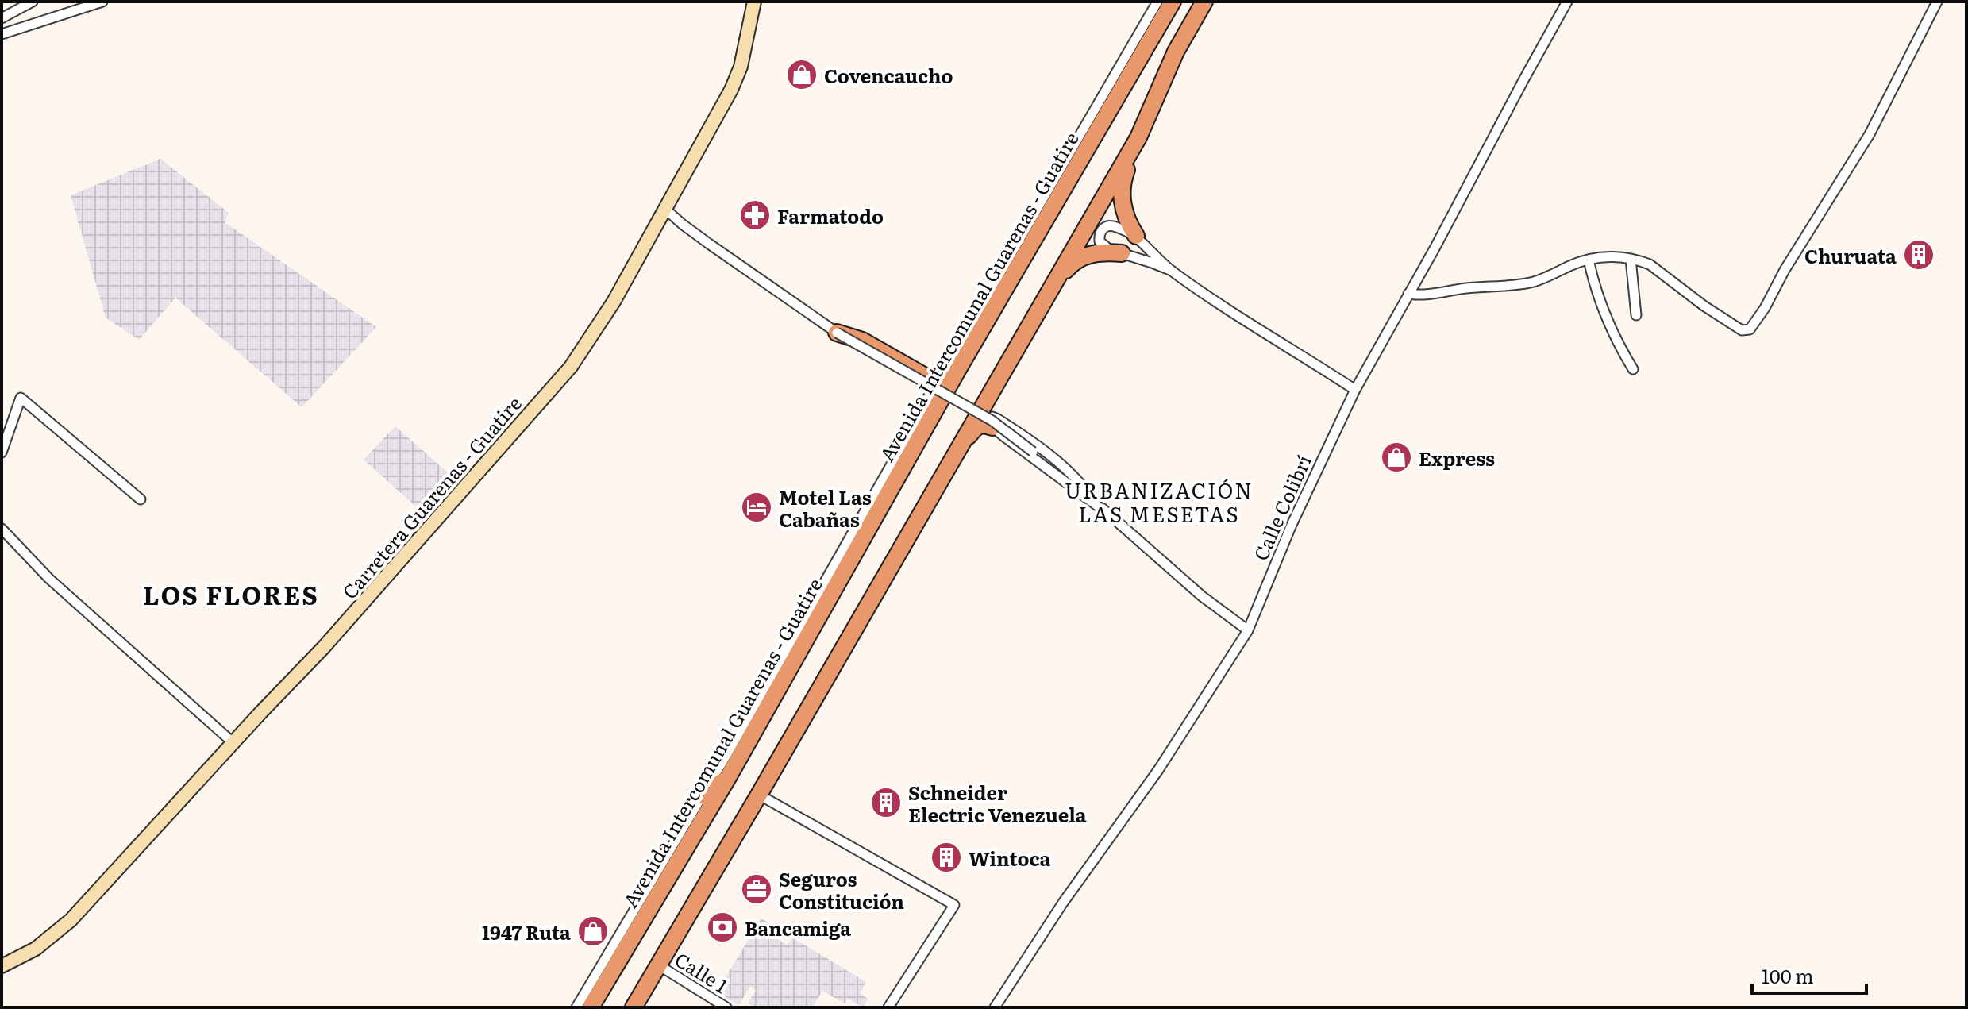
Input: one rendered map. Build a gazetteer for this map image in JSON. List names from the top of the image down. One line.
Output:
{"streets":{"highway":["Avenida Intercomunal Guarenas - Guatire"],"main road":["Carretera Guarenas - Guatire"],"street":["Calle Colibrí","Calle 1"]},"districts":["URBANIZACIÓN LAS MESETAS","LOS FLORES"],"places":{"shop":["Covencaucho","Express","1947 Ruta"],"pharmacy":["Farmatodo"],"building":["Churuata","Schneider Electric Venezuela","Wintoca"],"hotel":["Motel Las Cabañas"],"office":["Seguros Constitución"],"bank":["Bancamiga"]},"scale_bar":"100 m"}
